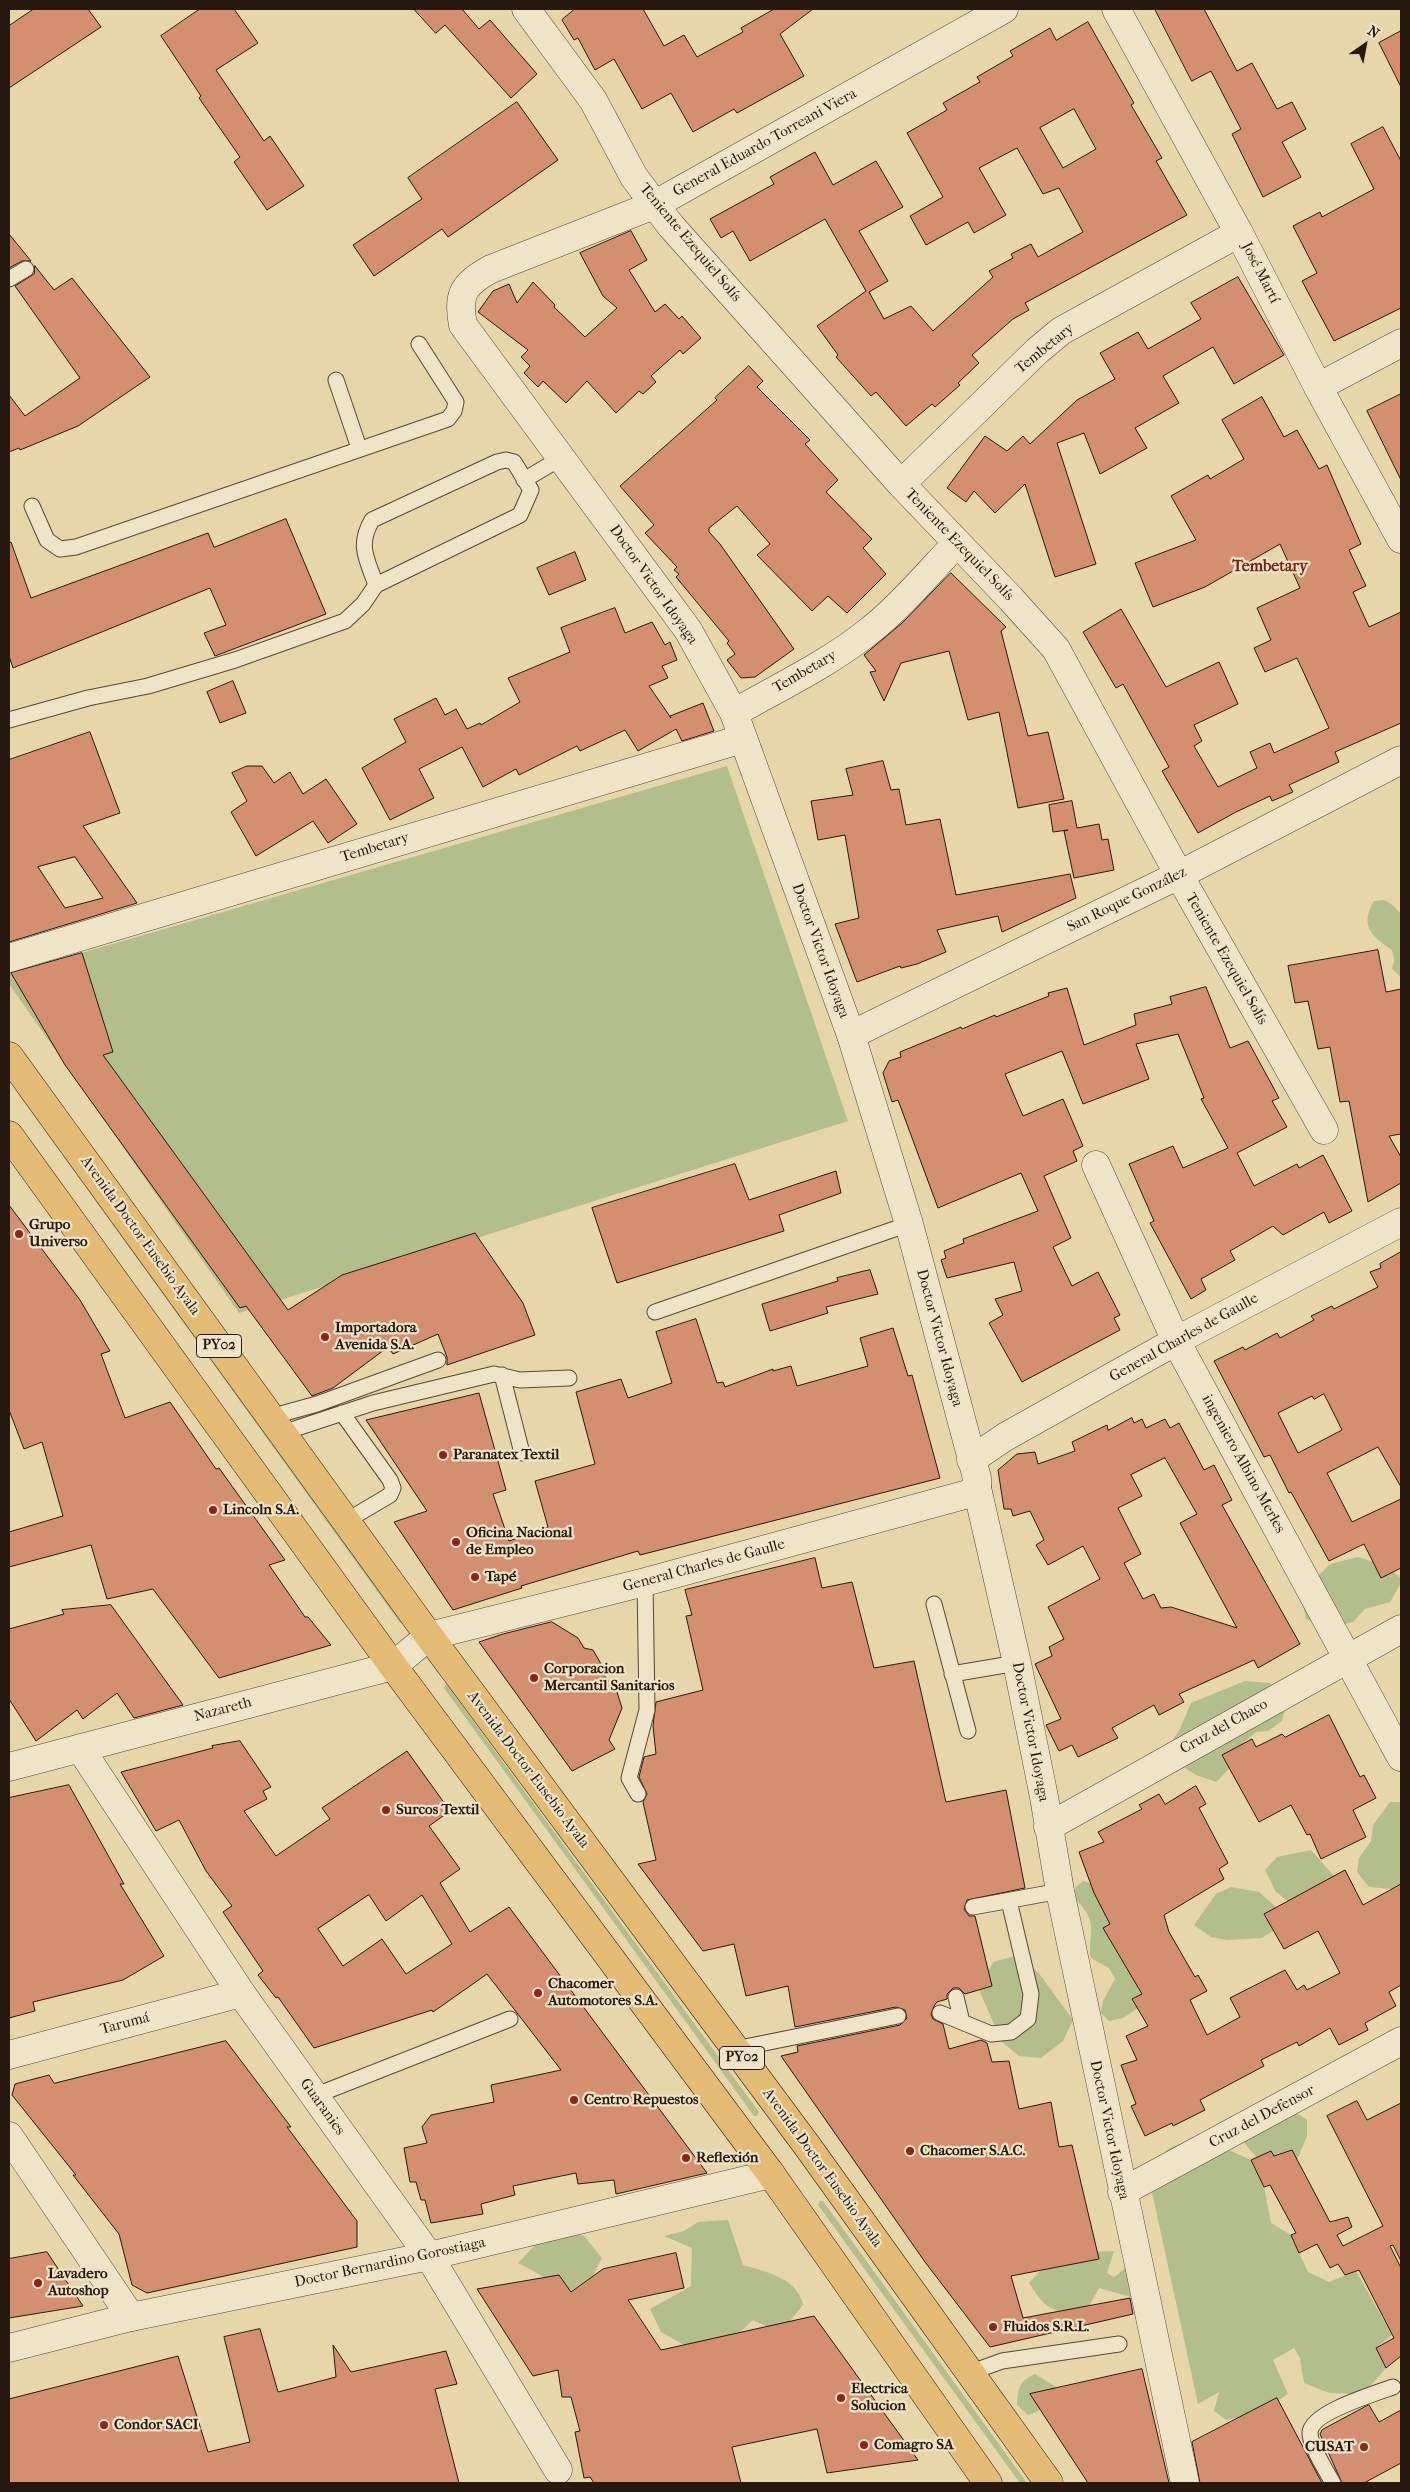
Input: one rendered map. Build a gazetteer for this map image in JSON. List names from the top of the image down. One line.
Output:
{"streets":{"highway":["Avenida Doctor Eusebio Ayala","PY02"],"street":["General Eduardo Torreani Viera","Teniente Ezequiel Solís","José Martí","Tembetary","Doctor Victor Idoyaga","San Roque González","General Charles de Gaulle","ingeniero Albino Merles","Nazareth","Cruz del Chaco","Tarumá","Guaranies","Cruz del Defensor","Doctor Bernardino Gorostiaga"]},"crossings":[["General Eduardo Torreani Viera","Teniente Ezequiel Solís"],["General Eduardo Torreani Viera","Doctor Victor Idoyaga"],["Teniente Ezequiel Solís","Tembetary"],["Teniente Ezequiel Solís","San Roque González"],["José Martí","Tembetary"],["Tembetary","Doctor Victor Idoyaga"],["Doctor Victor Idoyaga","San Roque González"],["Doctor Victor Idoyaga","General Charles de Gaulle"],["Doctor Victor Idoyaga","Cruz del Chaco"],["Doctor Victor Idoyaga","Cruz del Defensor"],["Avenida Doctor Eusebio Ayala","General Charles de Gaulle"],["Avenida Doctor Eusebio Ayala","Nazareth"],["General Charles de Gaulle","ingeniero Albino Merles"],["General Charles de Gaulle","Nazareth"],["PY02","Nazareth"],["PY02","Doctor Bernardino Gorostiaga"],["ingeniero Albino Merles","Cruz del Chaco"],["Nazareth","Guaranies"],["Tarumá","Guaranies"],["Guaranies","Doctor Bernardino Gorostiaga"]],"districts":["Tembetary"],"places":["Grupo Universo","Importadora Avenida S.A.","Paranatex Textil","Lincoln S.A.","Oficina Nacional de Empleo","Tapé","Corporacion Mercantil Sanitarios","Surcos Textil","Chacomer Automotores S.A.","Centro Repuestos","Chacomer S.A.C.","Reflexión","Lavadero Autoshop","Fluidos S.R.L.","Electrica Solucion","Condor SACI","Comagro SA","CUSAT"],"north":"top right"}
